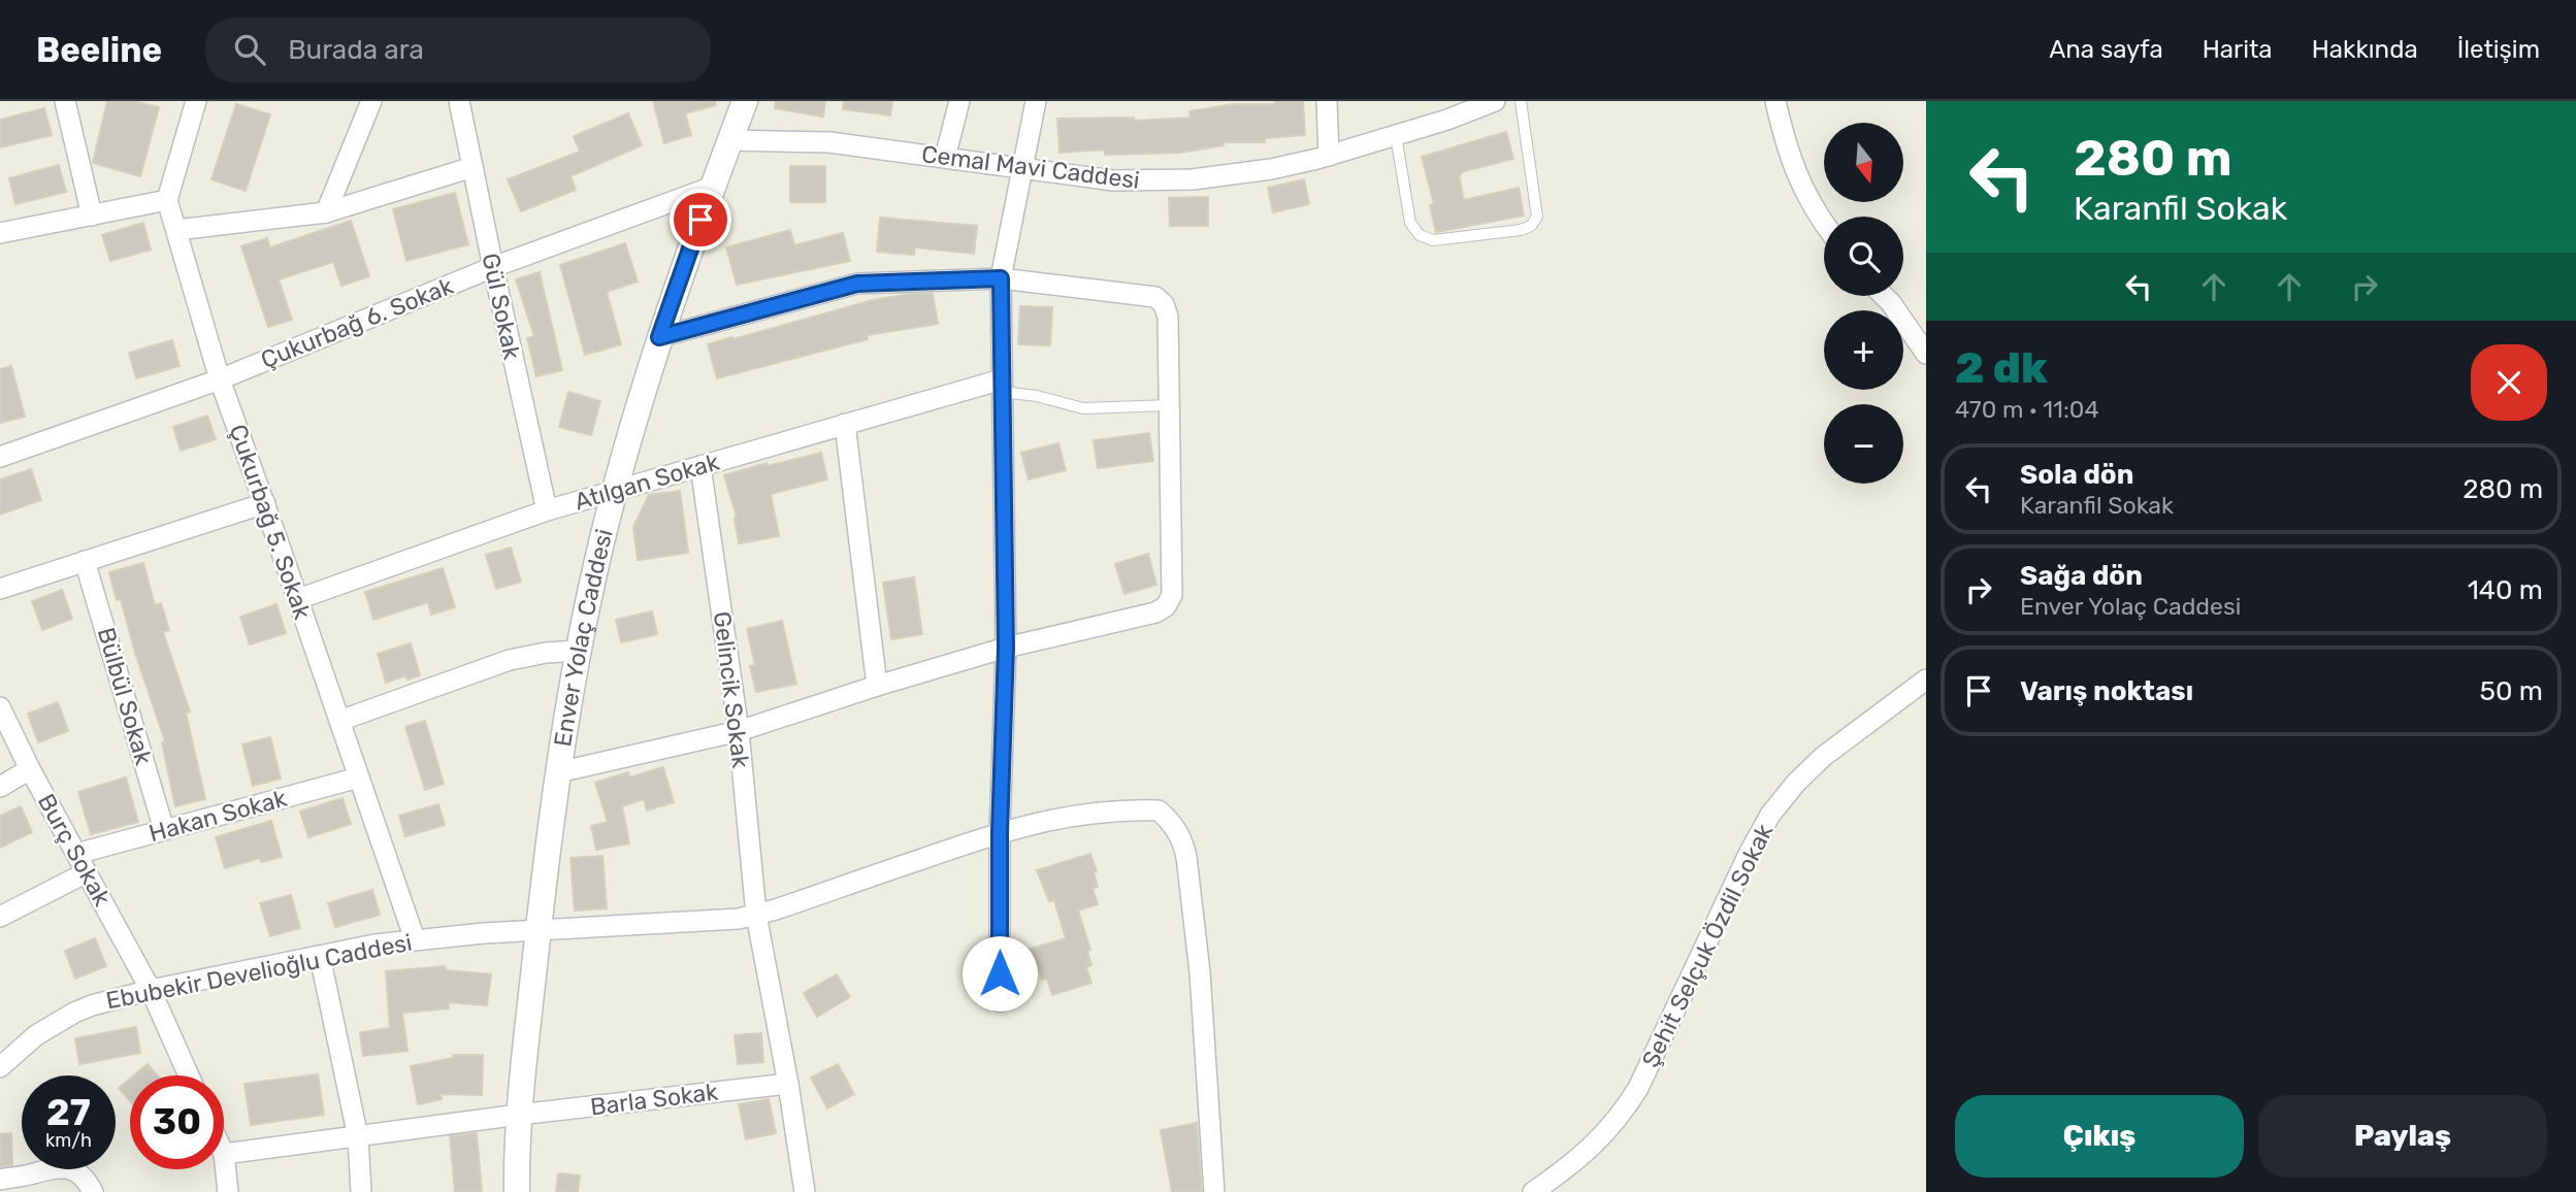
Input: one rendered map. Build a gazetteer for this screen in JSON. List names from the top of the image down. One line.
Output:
{"streets":{"street":["Cemal Mavi Caddesi","Gül Sokak","Çukurbağ 6. Sokak","Atılgan Sokak","Çukurbağ 5. Sokak","Enver Yolaç Caddesi","Gelincik Sokak","Bülbül Sokak","Hakan Sokak","Burç Sokak","Şehit Selçuk Özdil Sokak","Ebubekir Develioğlu Caddesi","Barla Sokak"]},"crossings":[["Cemal Mavi Caddesi","Enver Yolaç Caddesi"],["Gül Sokak","Çukurbağ 6. Sokak"],["Gül Sokak","Atılgan Sokak"],["Çukurbağ 6. Sokak","Çukurbağ 5. Sokak"],["Çukurbağ 6. Sokak","Enver Yolaç Caddesi"],["Atılgan Sokak","Çukurbağ 5. Sokak"],["Atılgan Sokak","Enver Yolaç Caddesi"],["Atılgan Sokak","Gelincik Sokak"],["Çukurbağ 5. Sokak","Hakan Sokak"],["Çukurbağ 5. Sokak","Ebubekir Develioğlu Caddesi"],["Enver Yolaç Caddesi","Ebubekir Develioğlu Caddesi"],["Enver Yolaç Caddesi","Barla Sokak"],["Gelincik Sokak","Ebubekir Develioğlu Caddesi"],["Gelincik Sokak","Barla Sokak"],["Bülbül Sokak","Hakan Sokak"],["Hakan Sokak","Burç Sokak"],["Burç Sokak","Ebubekir Develioğlu Caddesi"]],"north":"bottom","page":{"header":"Beeline","search":"Burada ara","nav":["Ana sayfa","Harita","Hakkında","İletişim"],"turn":["280 m","Karanfil Sokak"],"map_buttons":["+","−"],"heading":["2 dk","470 m · 11:04"],"list":[{"name":"Sola dön","note":"Karanfil Sokak","value":"280 m"},{"name":"Sağa dön","note":"Enver Yolaç Caddesi","value":"140 m"},{"name":"Varış noktası","value":"50 m"}],"speed":"27 km/h","limit":"30","buttons":["Çıkış","Paylaş"]}}
